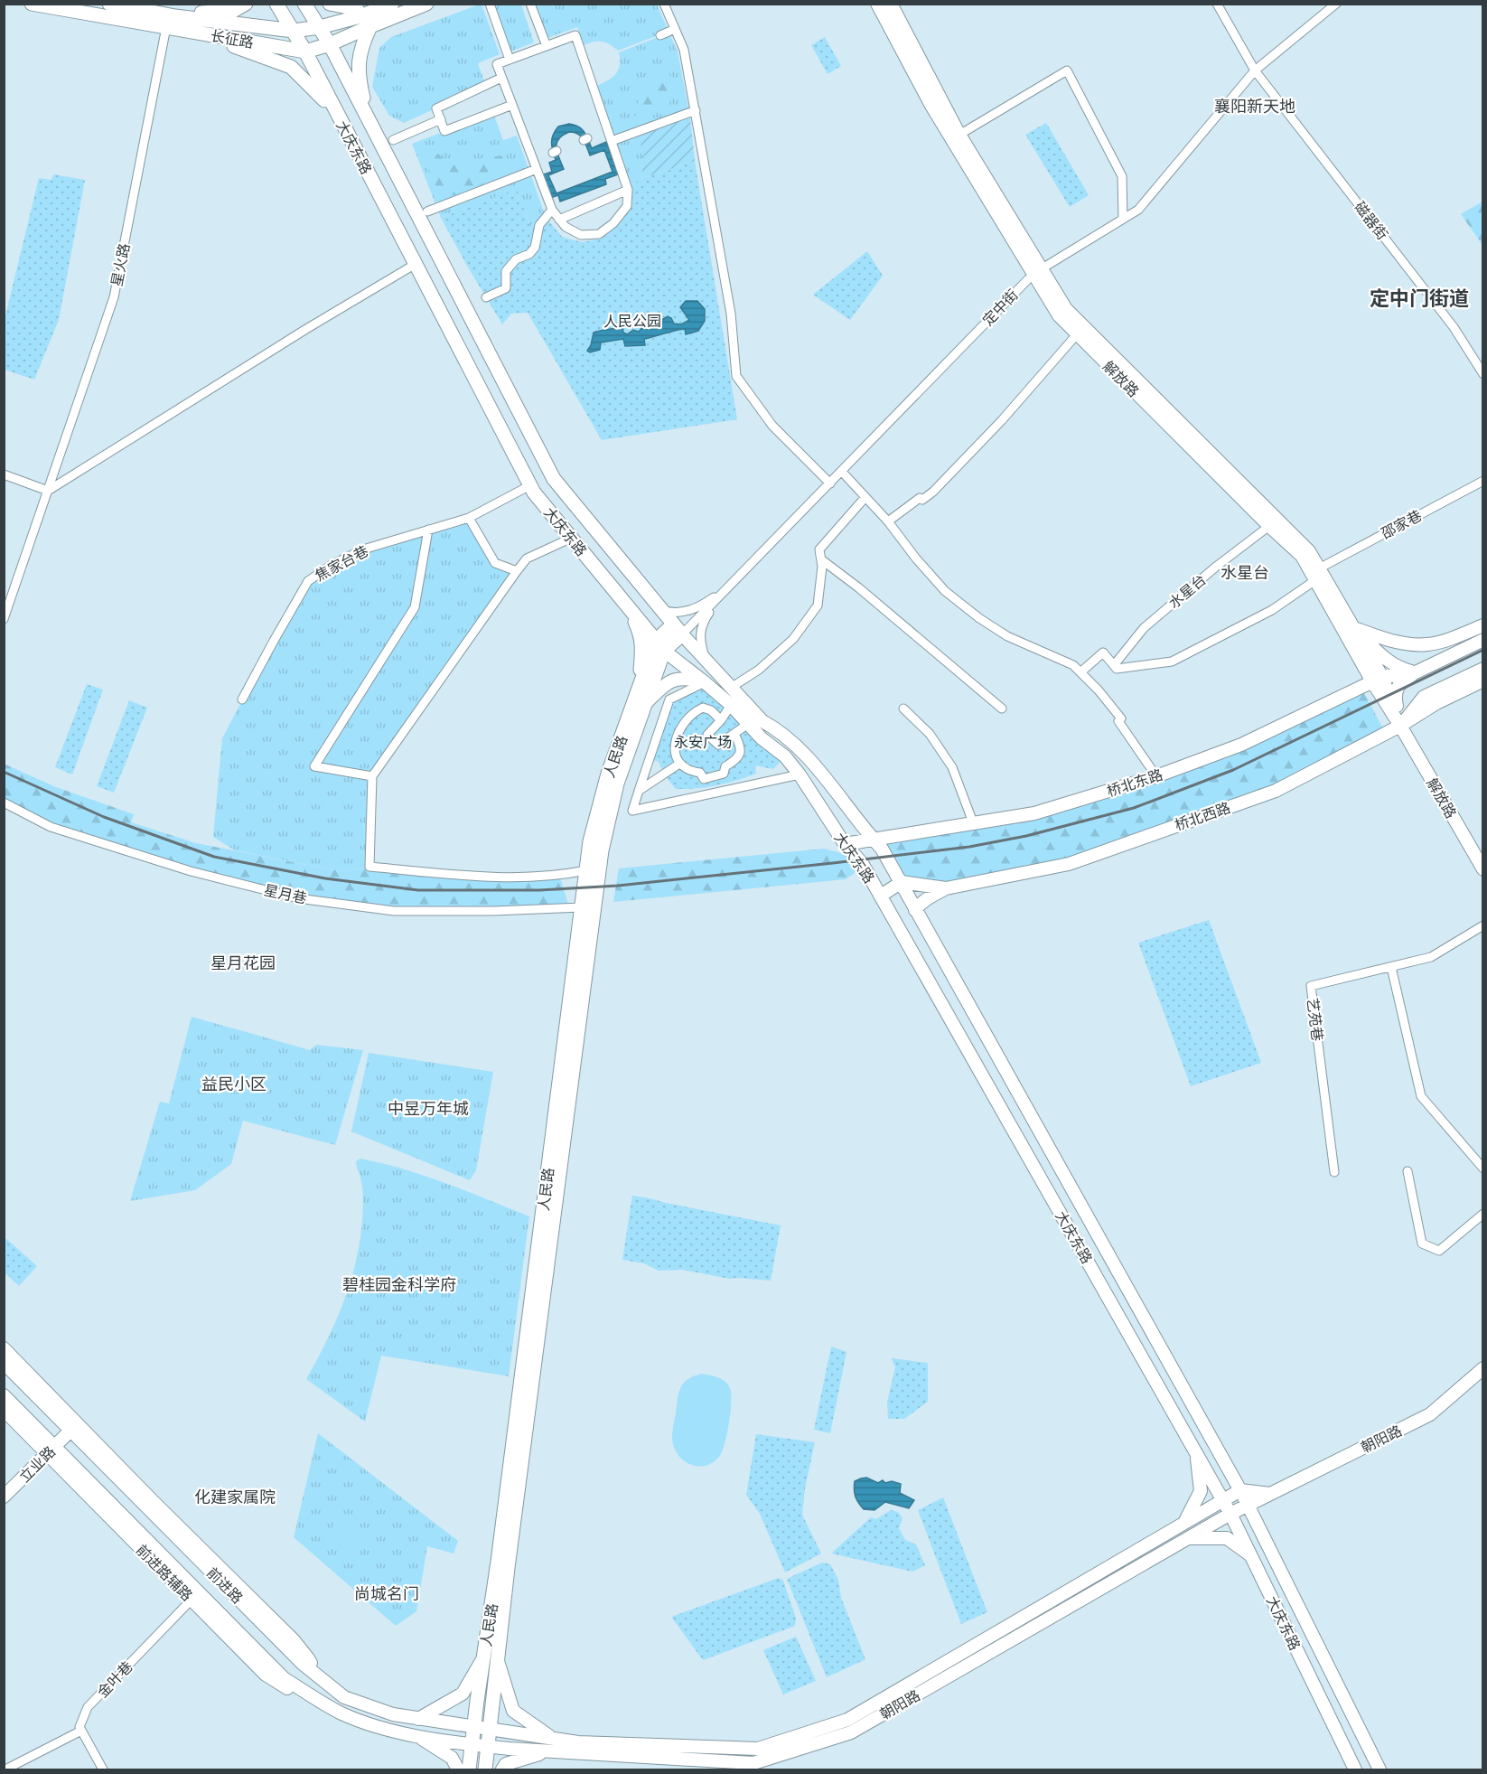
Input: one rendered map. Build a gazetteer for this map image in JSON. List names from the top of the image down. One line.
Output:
{"streets":{"main road":["长征路","大庆东路","解放路","人民路","桥北东路","桥北西路","朝阳路","立业路","前进路辅路","前进路"],"street":["磁器街","星火路","定中街","邵家巷","焦家台巷","水星台","星月巷","艺苑巷","金叶巷"]},"crossings":[["长征路","大庆东路"],["大庆东路","定中街"],["大庆东路","焦家台巷"],["大庆东路","人民路"],["大庆东路","桥北东路"],["大庆东路","桥北西路"],["大庆东路","朝阳路"],["磁器街","定中街"],["定中街","解放路"],["定中街","人民路"],["解放路","邵家巷"],["解放路","水星台"],["解放路","桥北东路"],["解放路","桥北西路"],["邵家巷","水星台"],["人民路","星月巷"],["人民路","朝阳路"],["人民路","前进路"],["朝阳路","前进路"],["立业路","前进路辅路"],["立业路","前进路"],["前进路辅路","前进路"],["前进路辅路","金叶巷"]],"districts":["襄阳新天地","定中门街道","水星台","星月花园","益民小区","中昱万年城","碧桂园金科学府","化建家属院","尚城名门"],"parks":["人民公园","永安广场"]}
